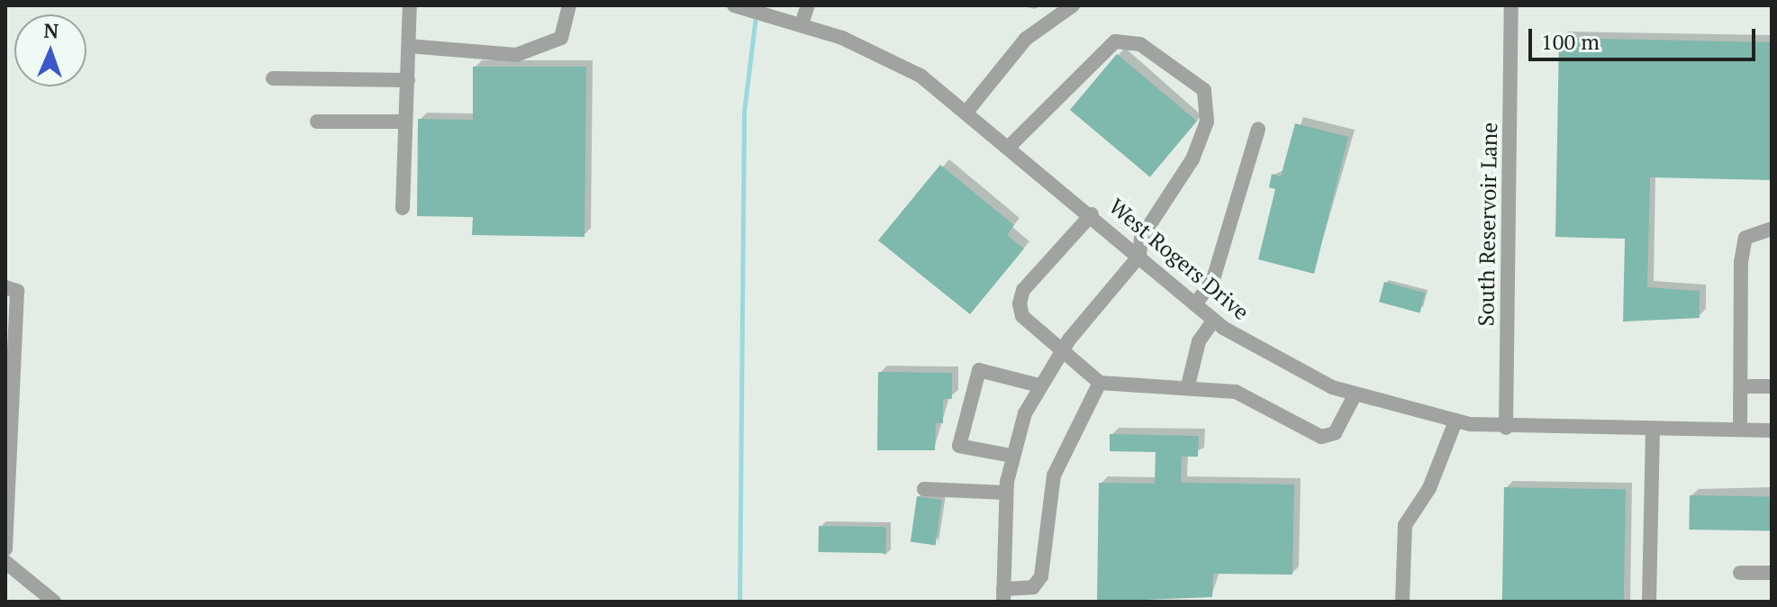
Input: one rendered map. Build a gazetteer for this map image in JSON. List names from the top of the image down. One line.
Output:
{"streets":{"street":["South Reservoir Lane","West Rogers Drive"]},"crossings":[["South Reservoir Lane","West Rogers Drive"]],"scale_bar":"100 m","north":"top"}
